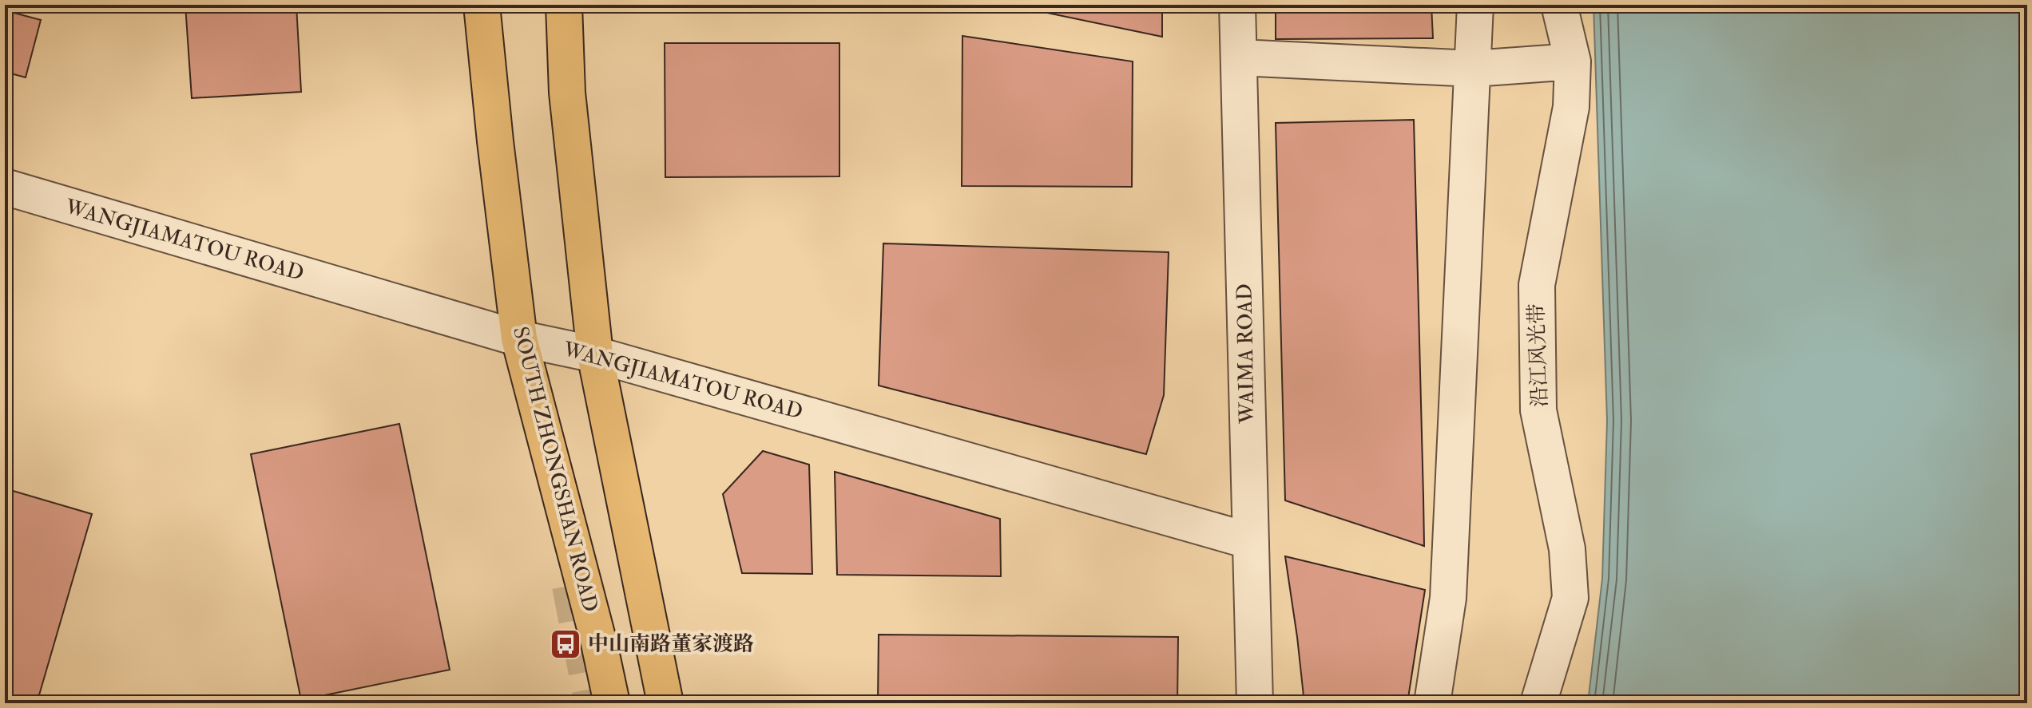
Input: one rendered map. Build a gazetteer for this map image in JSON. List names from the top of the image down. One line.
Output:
{"streets":{"main road":["SOUTH ZHONGSHAN ROAD"],"street":["WANGJIAMATOU ROAD","WAIMA ROAD","沿江风光带"]},"crossings":[["WANGJIAMATOU ROAD","WAIMA ROAD"],["WANGJIAMATOU ROAD","SOUTH ZHONGSHAN ROAD"]],"places":{"bus stop":["中山南路董家渡路"]}}
